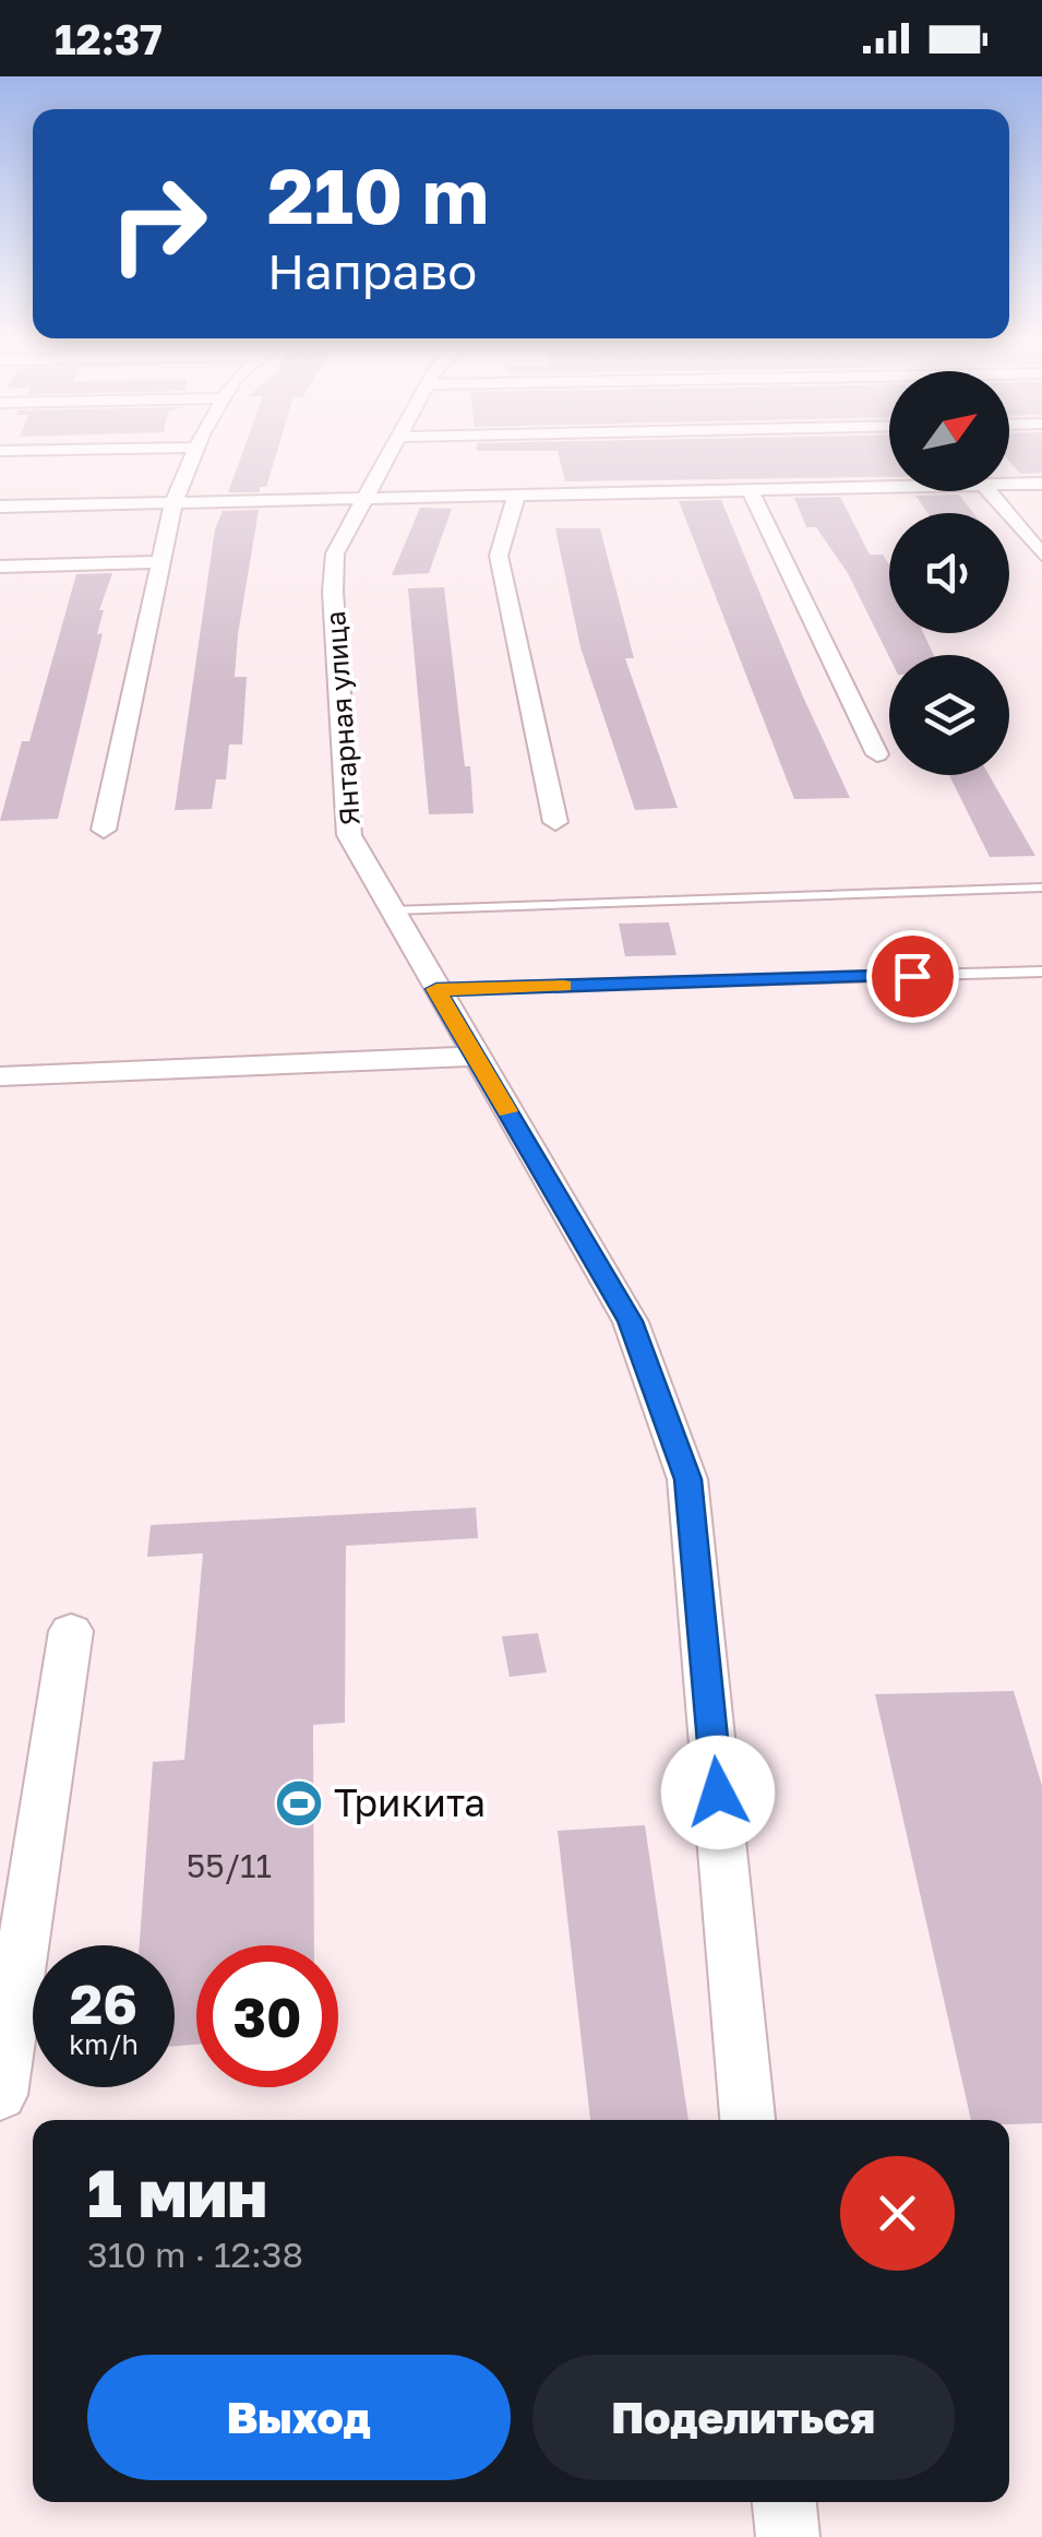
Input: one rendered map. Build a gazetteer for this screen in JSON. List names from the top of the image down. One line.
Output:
{"streets":{"street":["Янтарная улица"]},"places":{"sports":["Трикита"]},"house_numbers":["55/11"],"north":"top right","page":{"status":"12:37","turn":["210 m","Направо"],"speed":"26 km/h","limit":"30","heading":["1 мин","310 m · 12:38"],"buttons":["Выход","Поделиться"]}}
